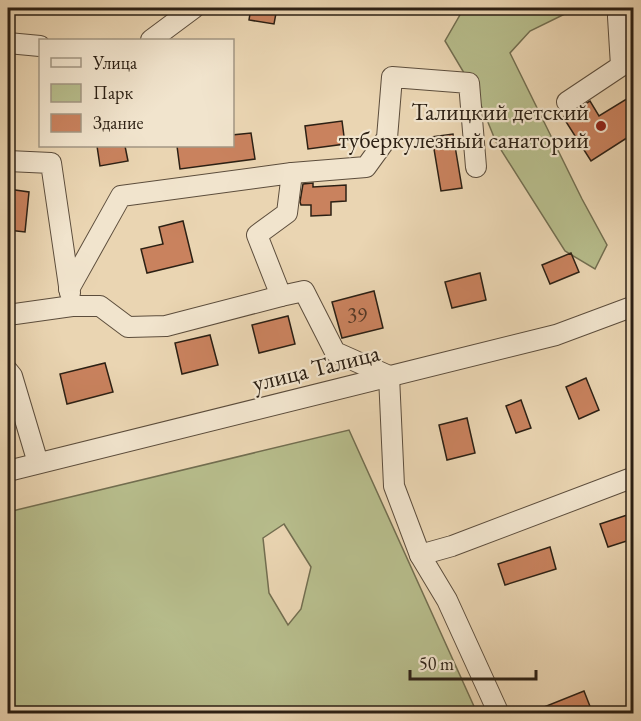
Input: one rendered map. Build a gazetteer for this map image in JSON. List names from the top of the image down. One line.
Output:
{"streets":{"street":["улица Талица"]},"places":["Талицкий детский туберкулезный санаторий"],"house_numbers":["39"],"legend":["Улица","Парк","Здание"],"scale_bar":"50 m"}
